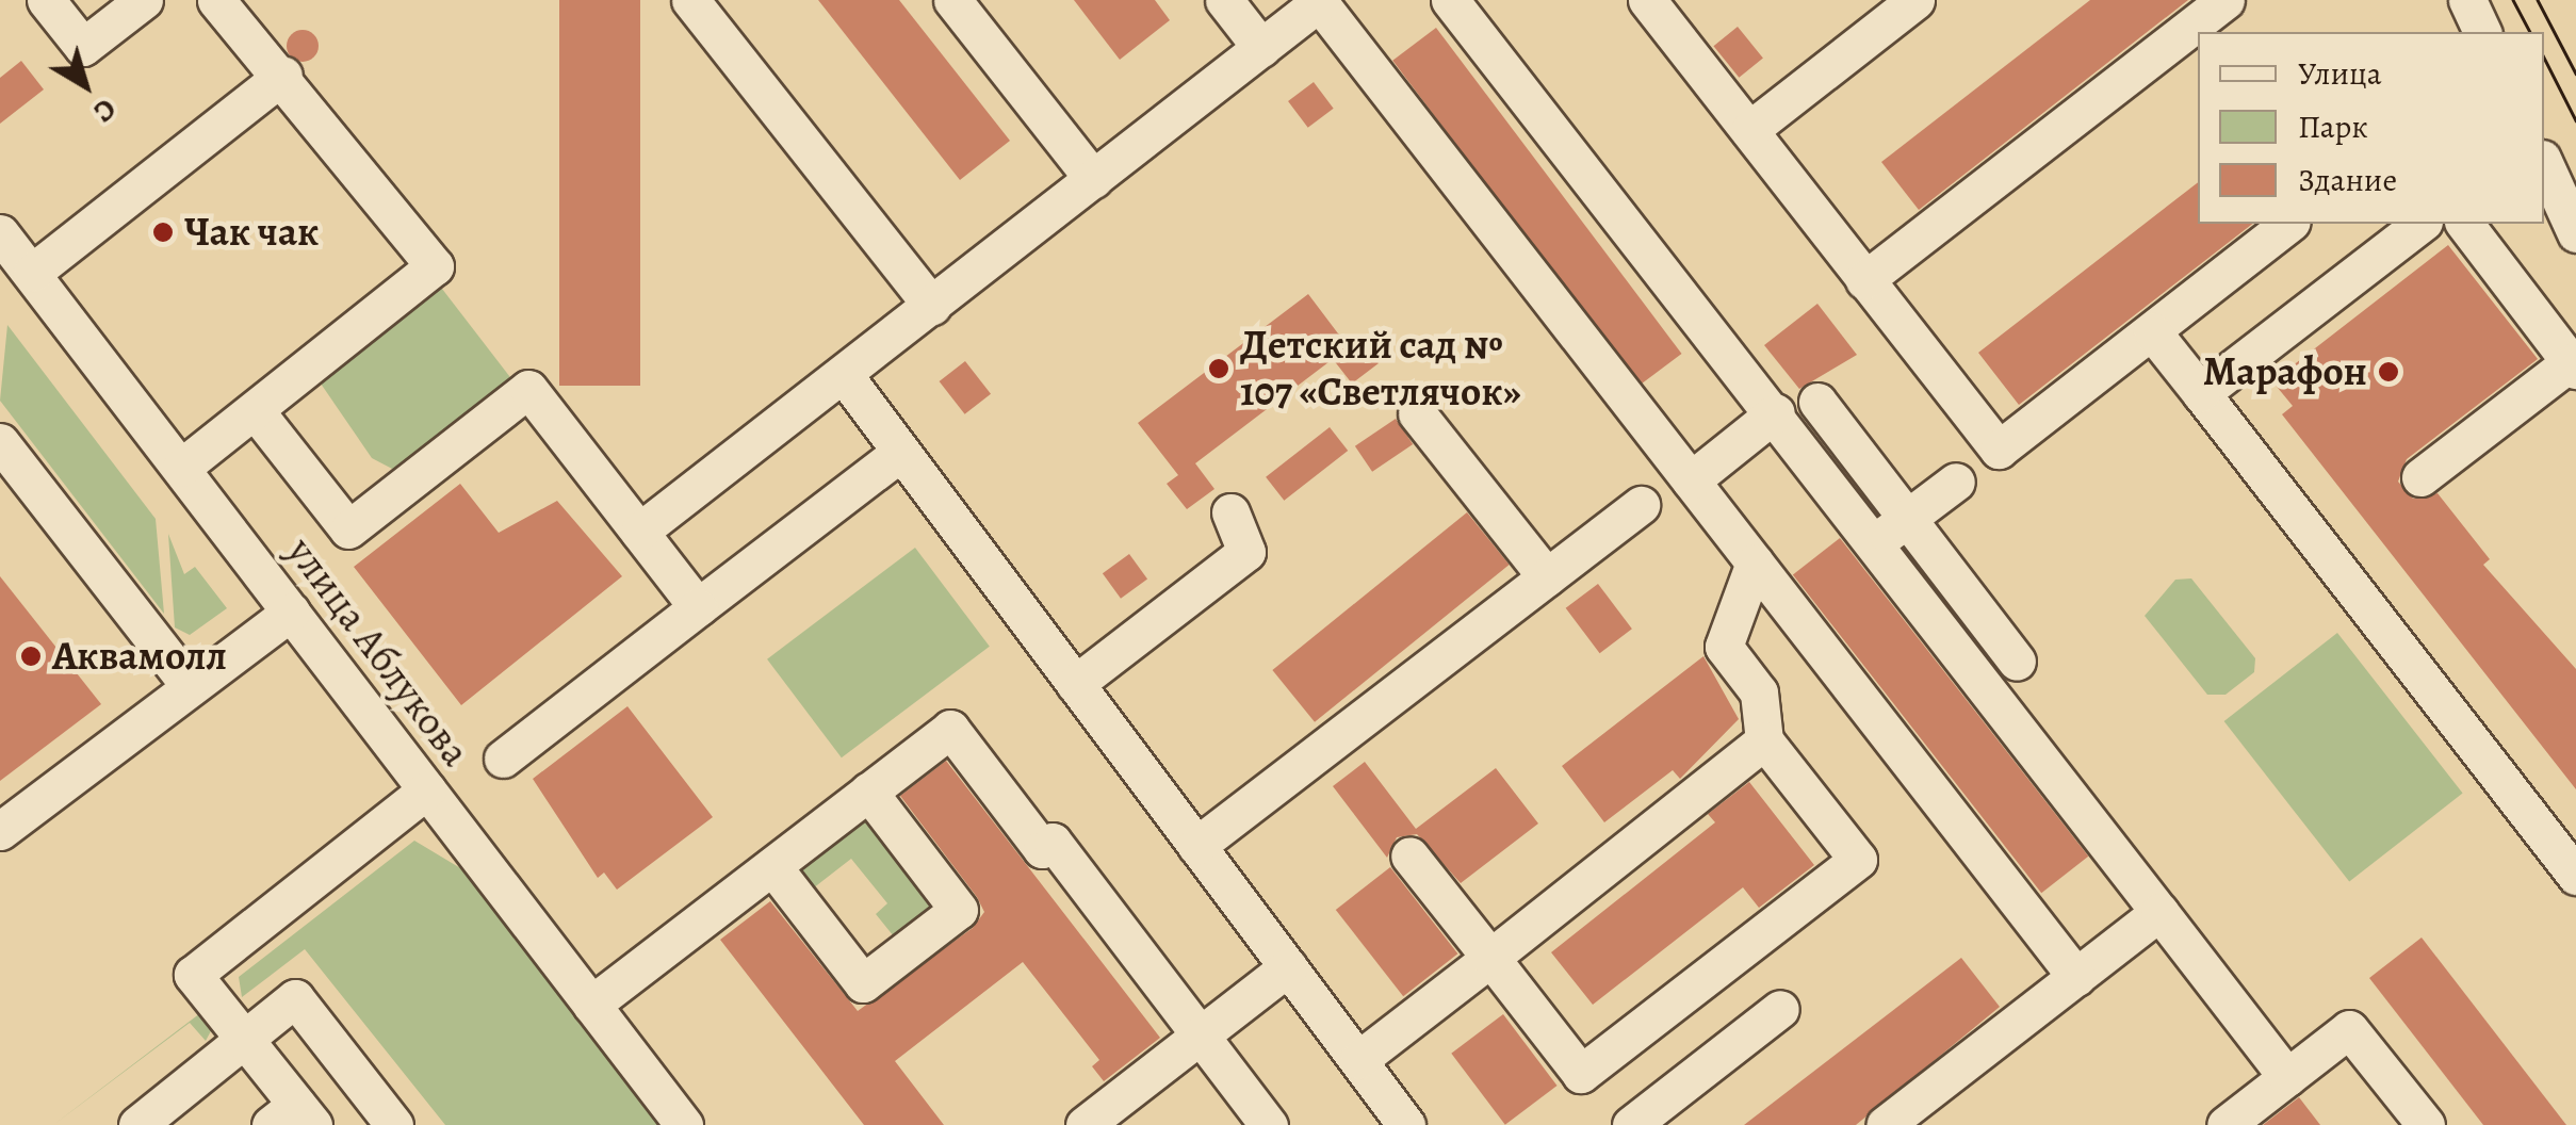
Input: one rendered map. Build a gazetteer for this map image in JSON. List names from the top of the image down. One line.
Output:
{"streets":{"street":["улица Аблукова"]},"places":["Чак чак","Детский сад № 107 «Светлячок»","Марафон","Аквамолл"],"legend":["Улица","Парк","Здание"],"north":"bottom right"}
